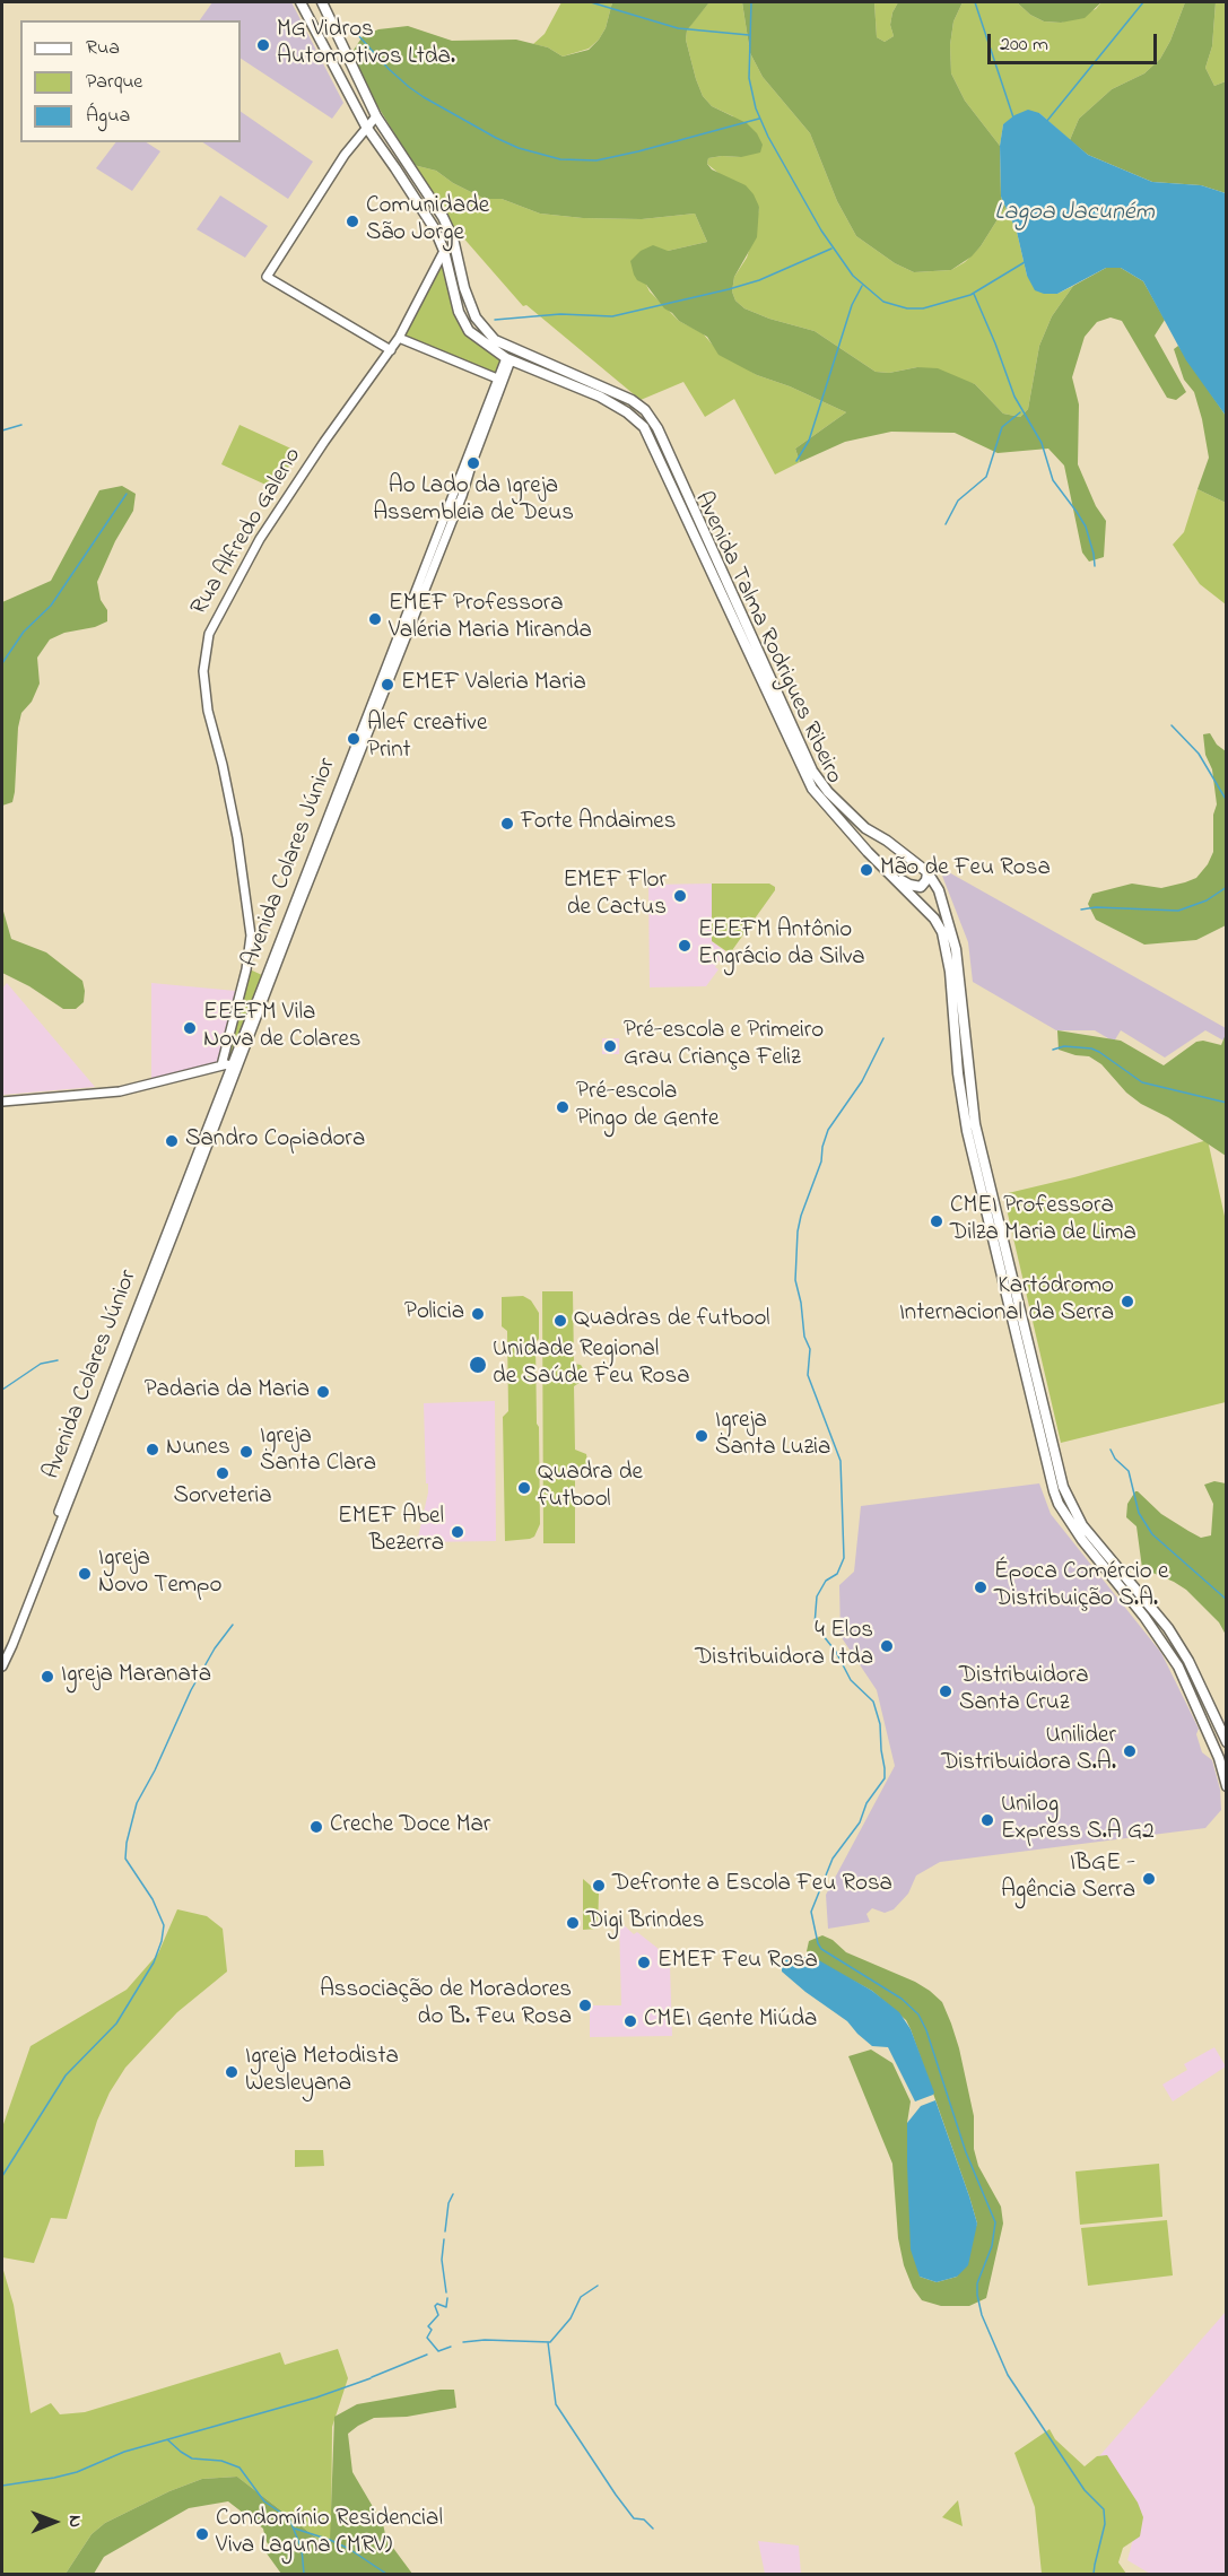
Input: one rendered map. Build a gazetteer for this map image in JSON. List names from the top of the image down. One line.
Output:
{"streets":{"main road":["Avenida Talma Rodrigues Ribeiro"],"street":["Rua Alfredo Galeno","Avenida Colares Júnior"]},"crossings":[["Rua Alfredo Galeno","Avenida Talma Rodrigues Ribeiro"],["Avenida Talma Rodrigues Ribeiro","Avenida Colares Júnior"]],"water":["Lagoa Jacuném"],"places":["MG Vidros Automotivos Ltda.","Comunidade São Jorge","Ao Lado da Igreja Assembleia de Deus","EMEF Professora Valéria Maria Miranda","EMEF Valeria Maria","Alef creative Print","Forte Andaimes","Mão de Feu Rosa","EMEF Flor de Cactus","EEEFM Antônio Engrácio da Silva","EEEFM Vila Nova de Colares","Pré-escola e Primeiro Grau Criança Feliz","Pré-escola Pingo de Gente","Sandro Copiadora","CMEI Professora Dilza Maria de Lima","Kartódromo Internacional da Serra","Policia","Quadras de futbool","Unidade Regional de Saúde Feu Rosa","Padaria da Maria","Igreja Santa Luzia","Nunes","Igreja Santa Clara","Sorveteria","Quadra de futbool","EMEF Abel Bezerra","Igreja Novo Tempo","Época Comércio e Distribuição S.A.","4 Elos Distribuidora Ltda","Igreja Maranata","Distribuidora Santa Cruz","Unilider Distribuidora S.A.","Unilog Express S.A G2","Creche Doce Mar","IBGE - Agência Serra","Defronte a Escola Feu Rosa","Digi Brindes","EMEF Feu Rosa","Associação de Moradores do B. Feu Rosa","CMEI Gente Miúda","Igreja Metodista Wesleyana","Condomínio Residencial Viva Laguna (MRV)"],"legend":["Rua","Parque","Água"],"scale_bar":"200 m","north":"right"}
